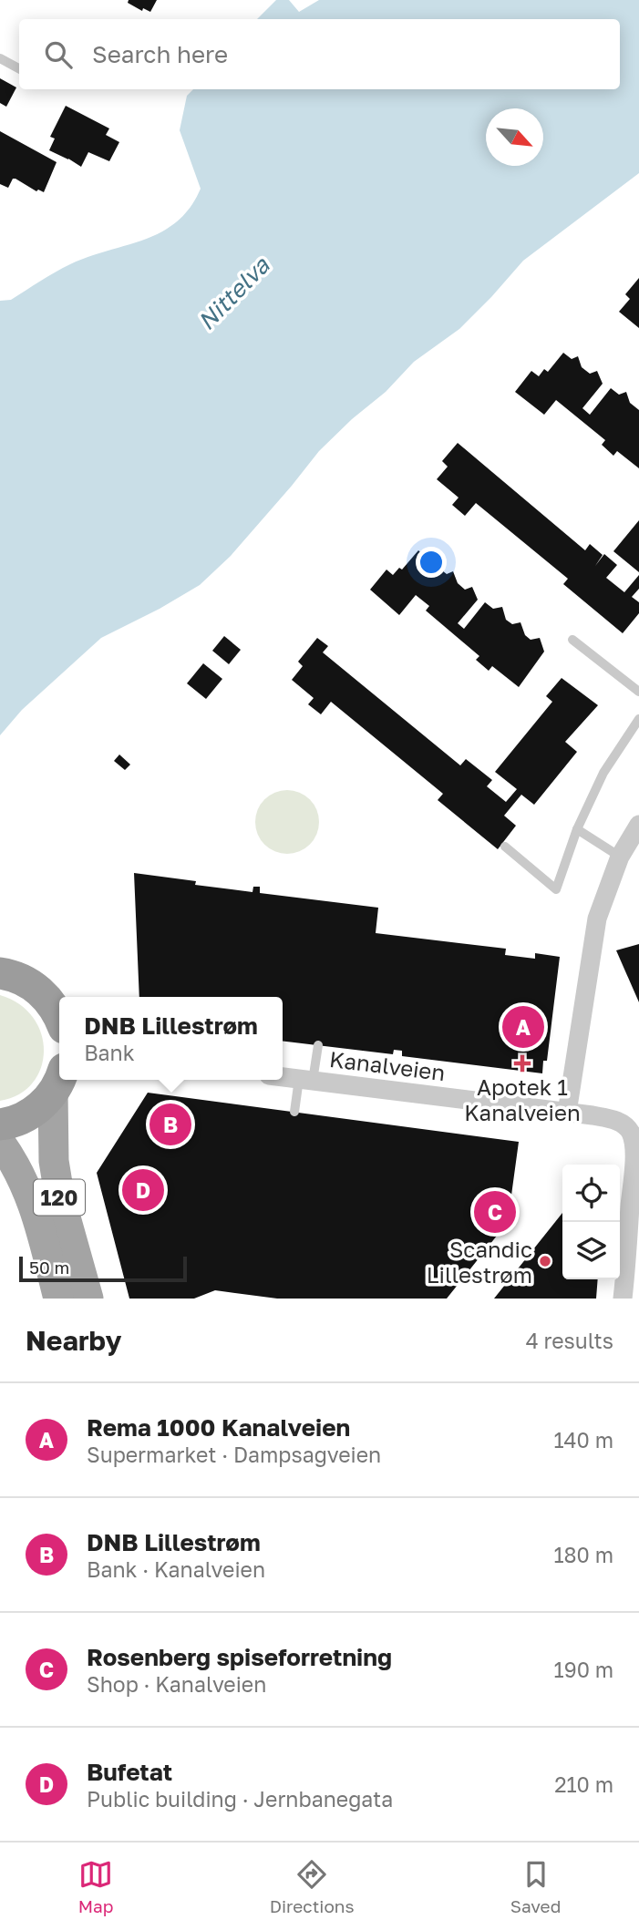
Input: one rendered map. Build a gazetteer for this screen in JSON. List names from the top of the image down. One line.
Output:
{"streets":{"main road":["120"],"street":["Kanalveien"]},"water":["Nittelva"],"places":{"health":["Apotek 1 Kanalveien"],"other":["Scandic Lillestrøm"]},"scale_bar":"50 m","north":"bottom right","page":{"search":"Search here","popup":["DNB Lillestrøm","Bank"],"pins":["A","B","D","C"],"scale":"50 m","heading":["Nearby","4 results"],"list":[{"mark":"A","name":"Rema 1000 Kanalveien","note":"Supermarket · Dampsagveien","value":"140 m"},{"mark":"B","name":"DNB Lillestrøm","note":"Bank · Kanalveien","value":"180 m"},{"mark":"C","name":"Rosenberg spiseforretning","note":"Shop · Kanalveien","value":"190 m"},{"mark":"D","name":"Bufetat","note":"Public building · Jernbanegata","value":"210 m"}],"nav":["Map","Directions","Saved"]}}
